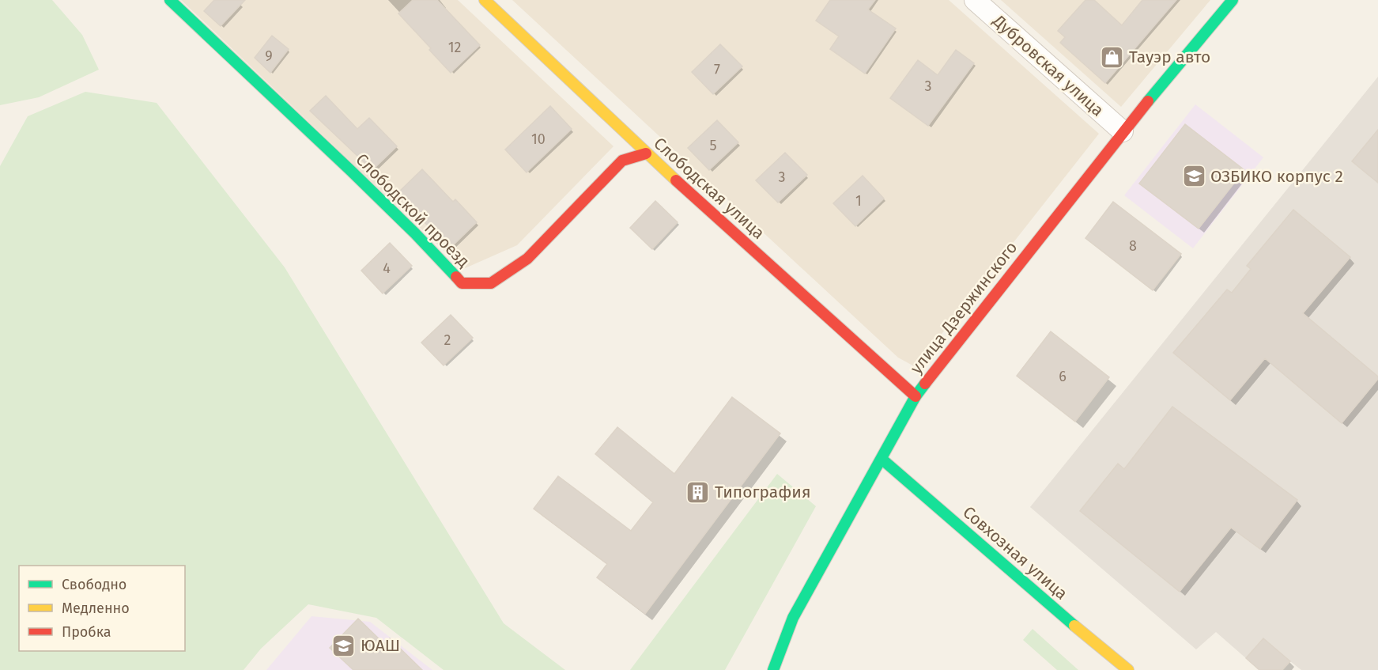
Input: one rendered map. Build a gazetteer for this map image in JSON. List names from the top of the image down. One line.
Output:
{"streets":{"street":["Дубровская улица","Слободская улица","Слободской проезд","улица Дзержинского","Совхозная улица"]},"crossings":[["Дубровская улица","улица Дзержинского"],["Слободская улица","Слободской проезд"],["Слободская улица","улица Дзержинского"],["улица Дзержинского","Совхозная улица"]],"places":{"shop":["Тауэр авто"],"school or university":["ОЗБИКО корпус 2","ЮАШ"],"building":["Типография"]},"house_numbers":["12","9","7","3","10","5","3","1","8","4","2","6"],"legend":["Свободно","Медленно","Пробка"]}
